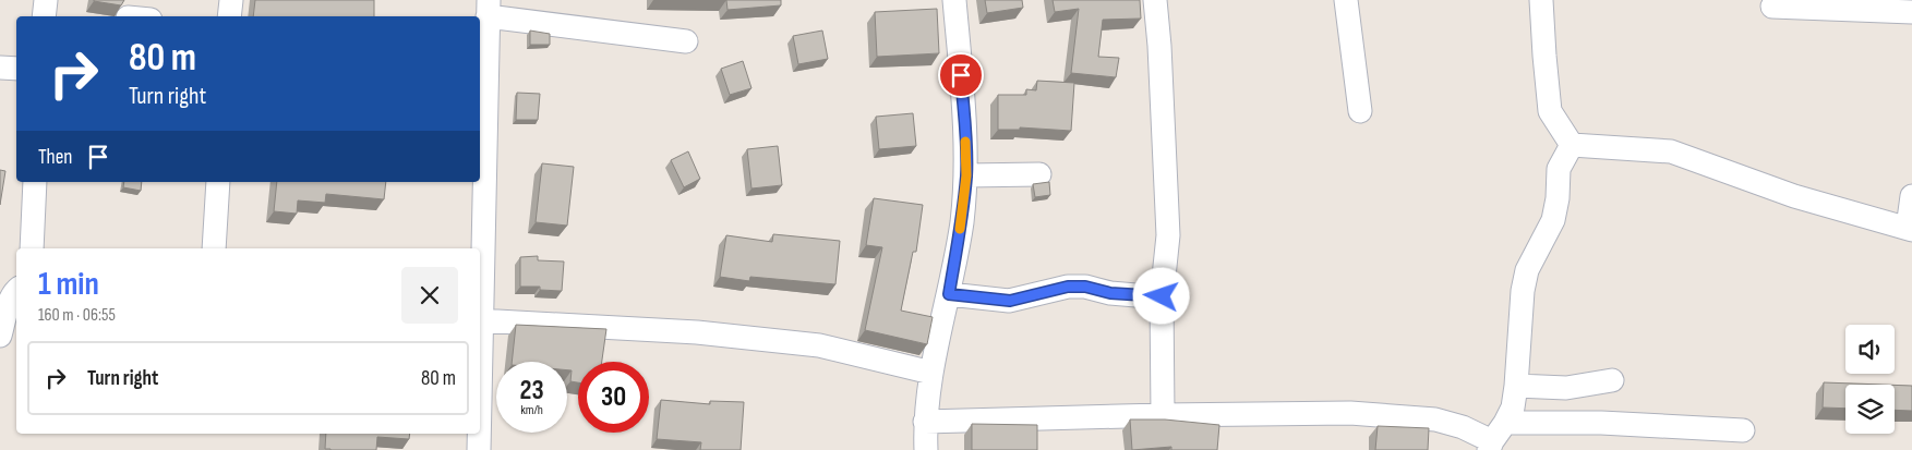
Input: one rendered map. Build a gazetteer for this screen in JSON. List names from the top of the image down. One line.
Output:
{"page":{"turn":["80 m","Turn right"],"then":"Then","heading":["1 min","160 m · 06:55"],"list":[{"name":"Turn right","value":"80 m"}],"speed":"23 km/h","limit":"30"}}
